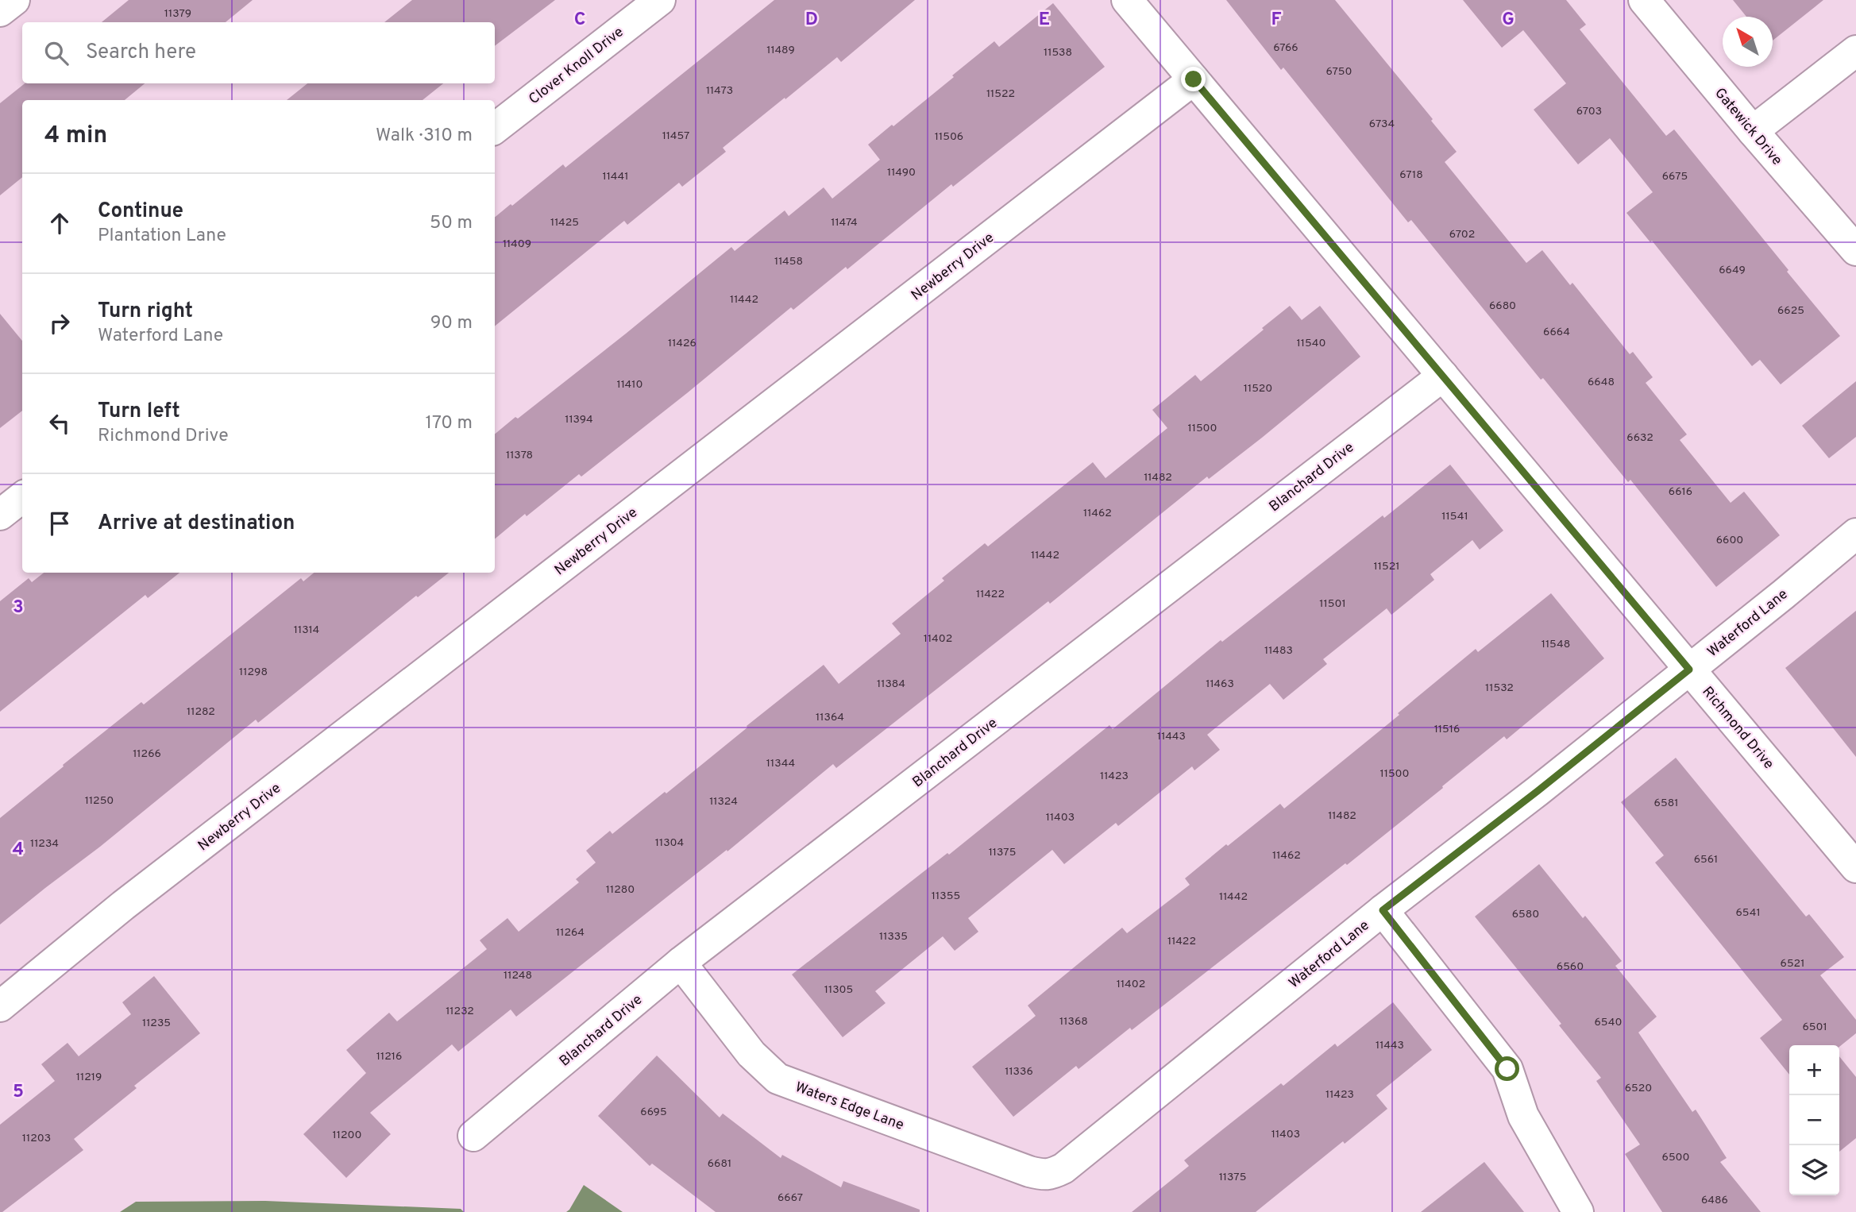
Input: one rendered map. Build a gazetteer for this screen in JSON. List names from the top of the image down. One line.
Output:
{"streets":{"street":["Clover Knoll Drive","Gatewick Drive","Newberry Drive","Blanchard Drive","Waterford Lane","Richmond Drive","Waters Edge Lane"]},"crossings":[["Newberry Drive","Richmond Drive"],["Blanchard Drive","Richmond Drive"],["Blanchard Drive","Waters Edge Lane"],["Waterford Lane","Richmond Drive"],["Waterford Lane","Waters Edge Lane"]],"house_numbers":["11379","6766","11489","11538","6750","11473","11522","6703","6734","11457","11506","11490","6718","11441","6675","11425","11474","6702","11409","11458","6649","11442","6680","6625","6664","11426","11540","6648","11410","11520","11394","11500","6632","11378","11482","6616","11462","11541","6600","11442","11521","11422","11501","11314","11402","11548","11483","11298","11384","11463","11532","11282","11364","11516","11443","11266","11344","11500","11423","11250","11324","6581","11482","11403","11304","11234","11375","11462","6561","11280","11355","11442","6541","6580","11264","11335","11422","6521","6560","11248","11402","11305","11232","11368","6540","11235","6501","11443","11216","11336","11219","6520","11423","6695","11403","11200","11203","6500","6681","11375","6667","6486"],"north":"top left","page":{"search":"Search here","heading":["4 min","Walk · 310 m"],"list":[["Continue","Plantation Lane","50 m"],["Turn right","Waterford Lane","90 m"],["Turn left","Richmond Drive","170 m"],"Arrive at destination"],"map_buttons":["+","−"]},"grid":{"columns":["C","D","E","F","G"],"rows":["3","4","5"]}}
